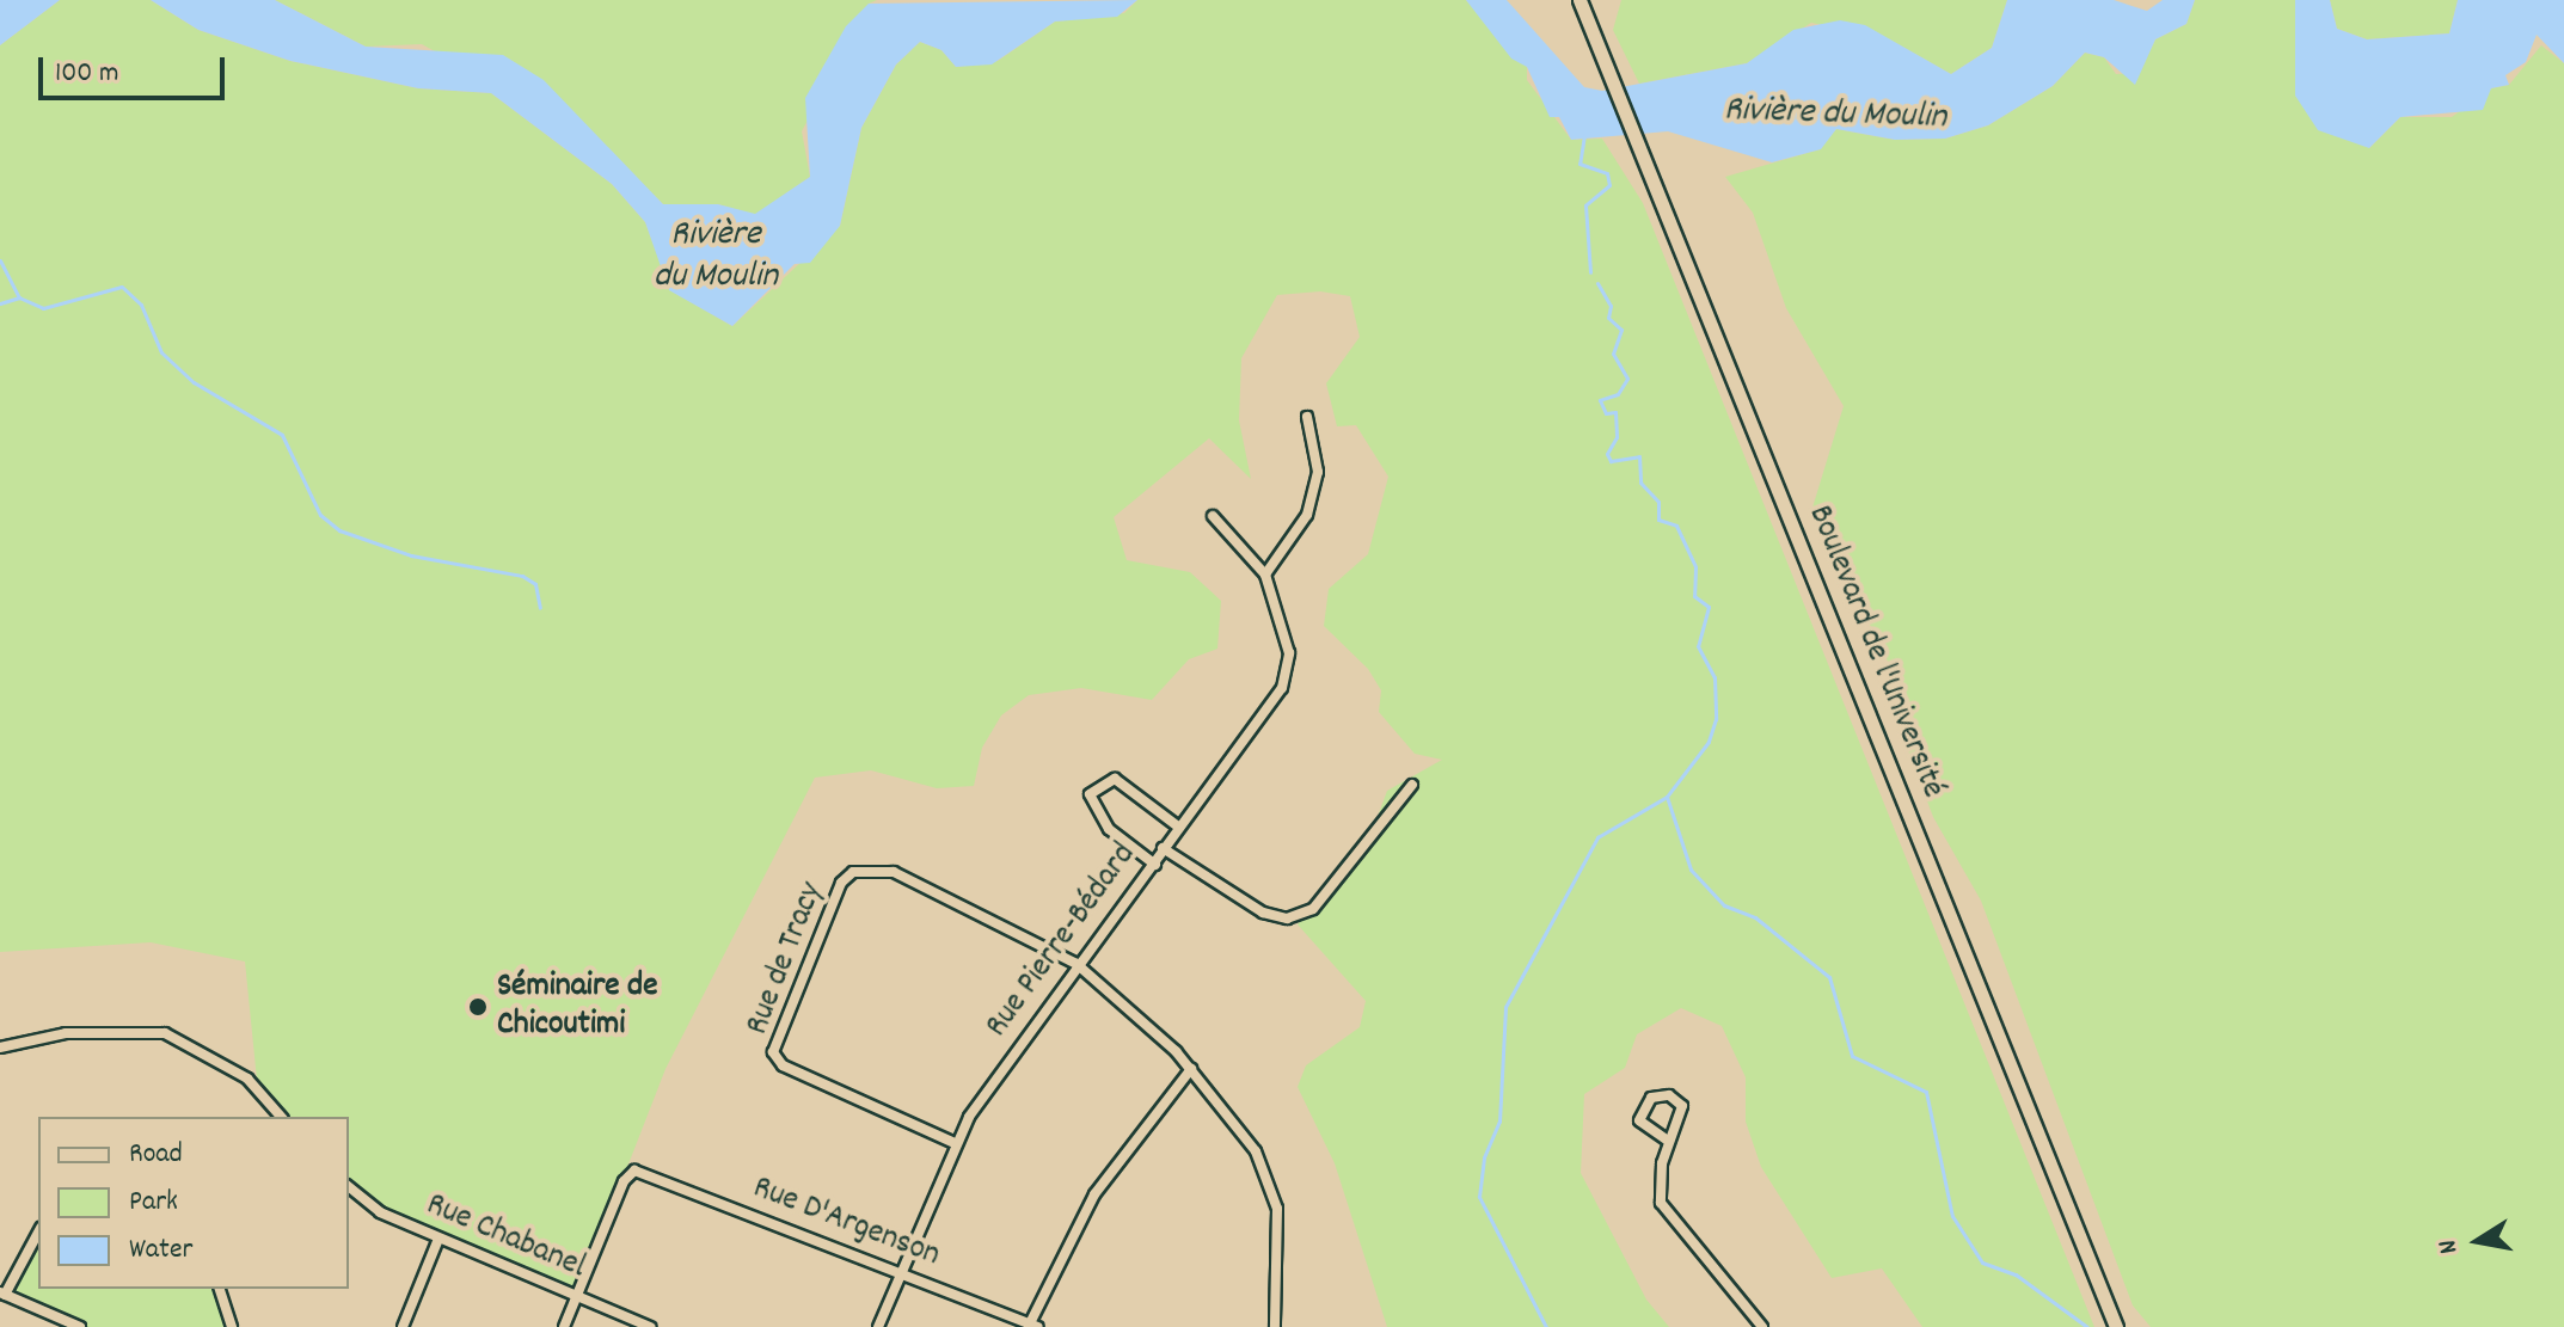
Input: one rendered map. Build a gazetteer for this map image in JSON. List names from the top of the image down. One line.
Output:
{"streets":{"main road":["Boulevard de l'Université"],"street":["Rue Pierre-Bédard","Rue de Tracy","Rue D'Argenson","Rue Chabanel"]},"crossings":[["Rue Pierre-Bédard","Rue de Tracy"],["Rue Pierre-Bédard","Rue D'Argenson"],["Rue D'Argenson","Rue Chabanel"]],"water":["Rivière du Moulin"],"places":["Séminaire de Chicoutimi"],"legend":["Road","Park","Water"],"scale_bar":"100 m","north":"left"}
